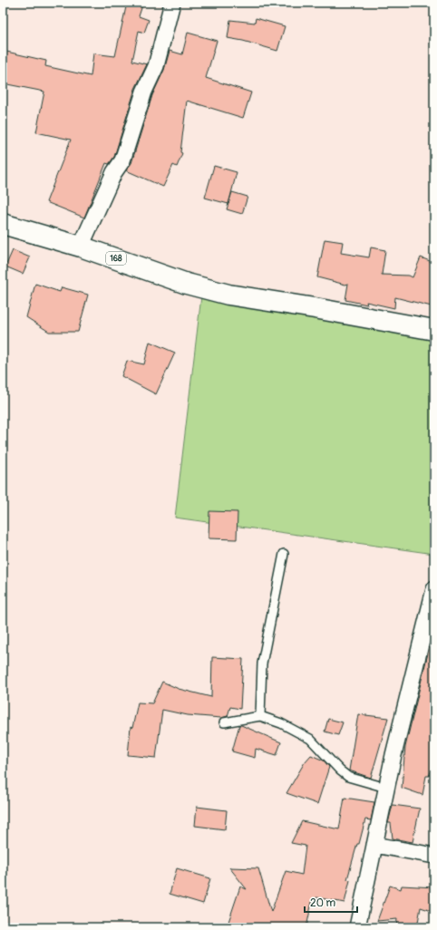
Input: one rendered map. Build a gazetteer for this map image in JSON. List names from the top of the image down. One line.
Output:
{"streets":{"main road":["168"]},"scale_bar":"20 m"}
